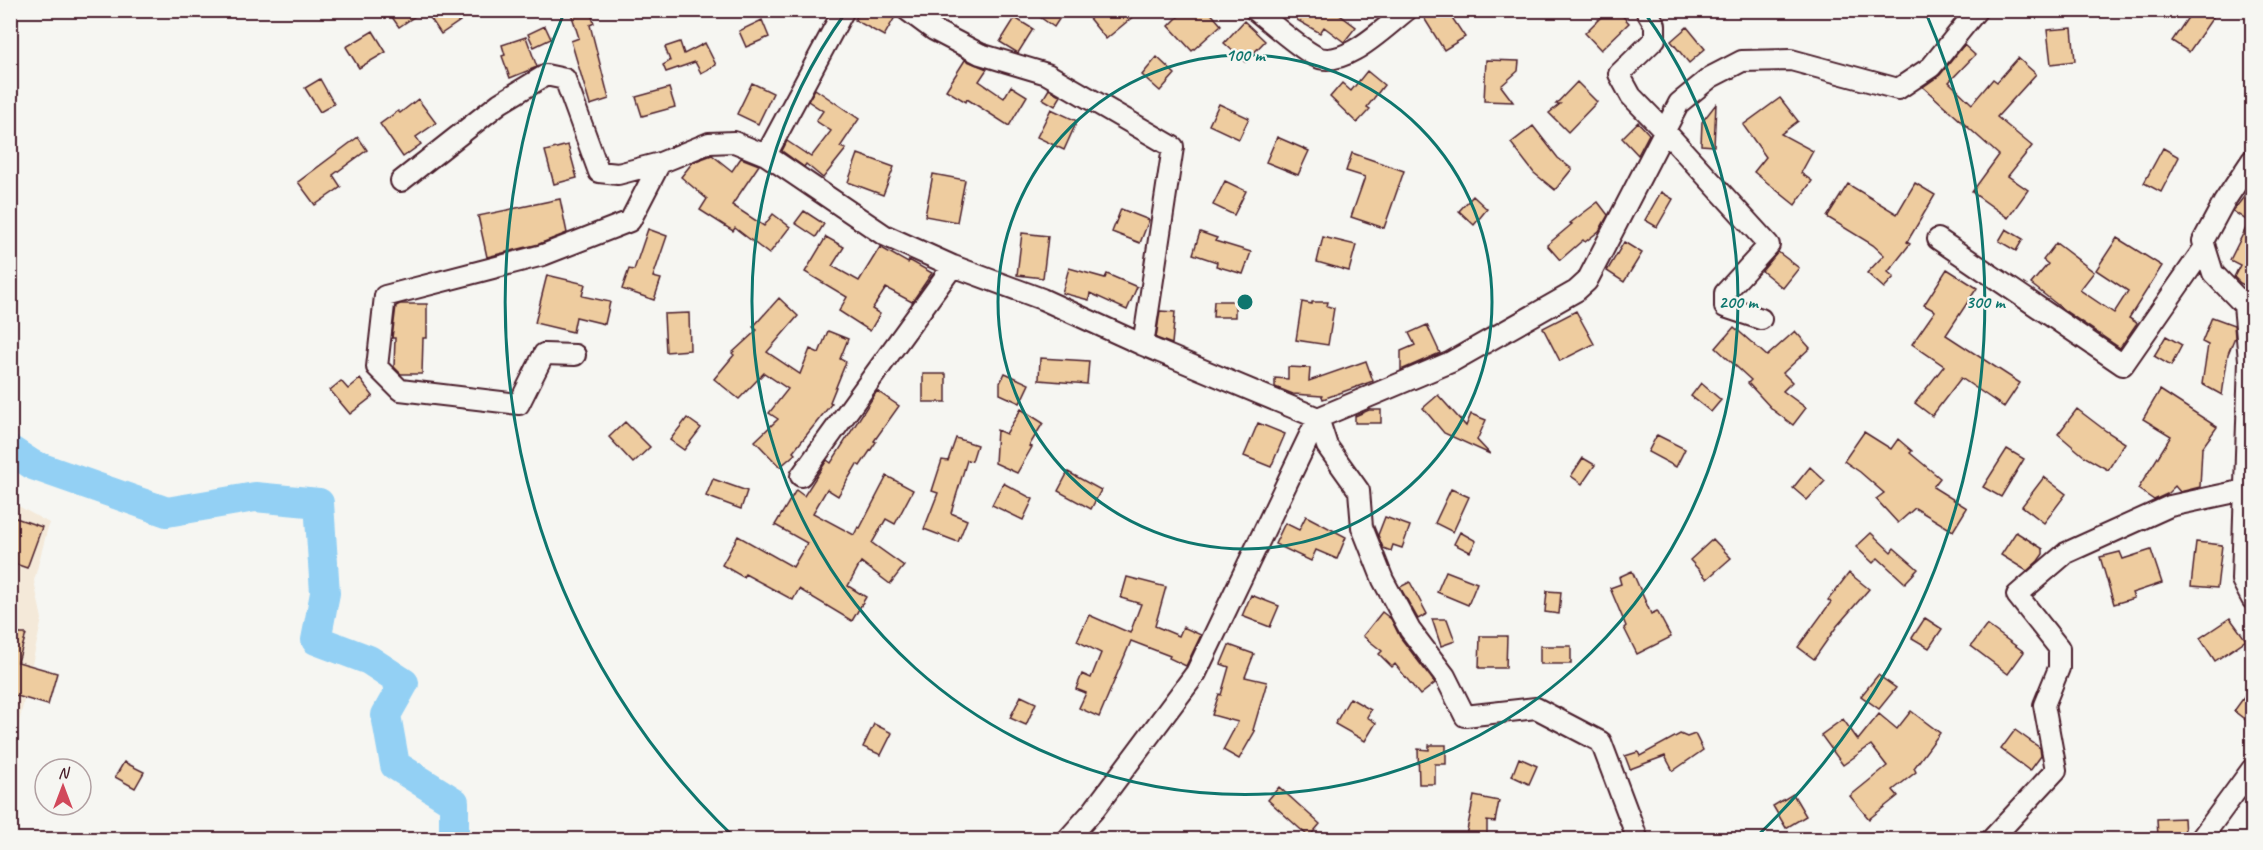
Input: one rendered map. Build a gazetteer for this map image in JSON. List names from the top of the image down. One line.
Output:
{"north":"top","rings":["100 m","200 m","300 m"]}
